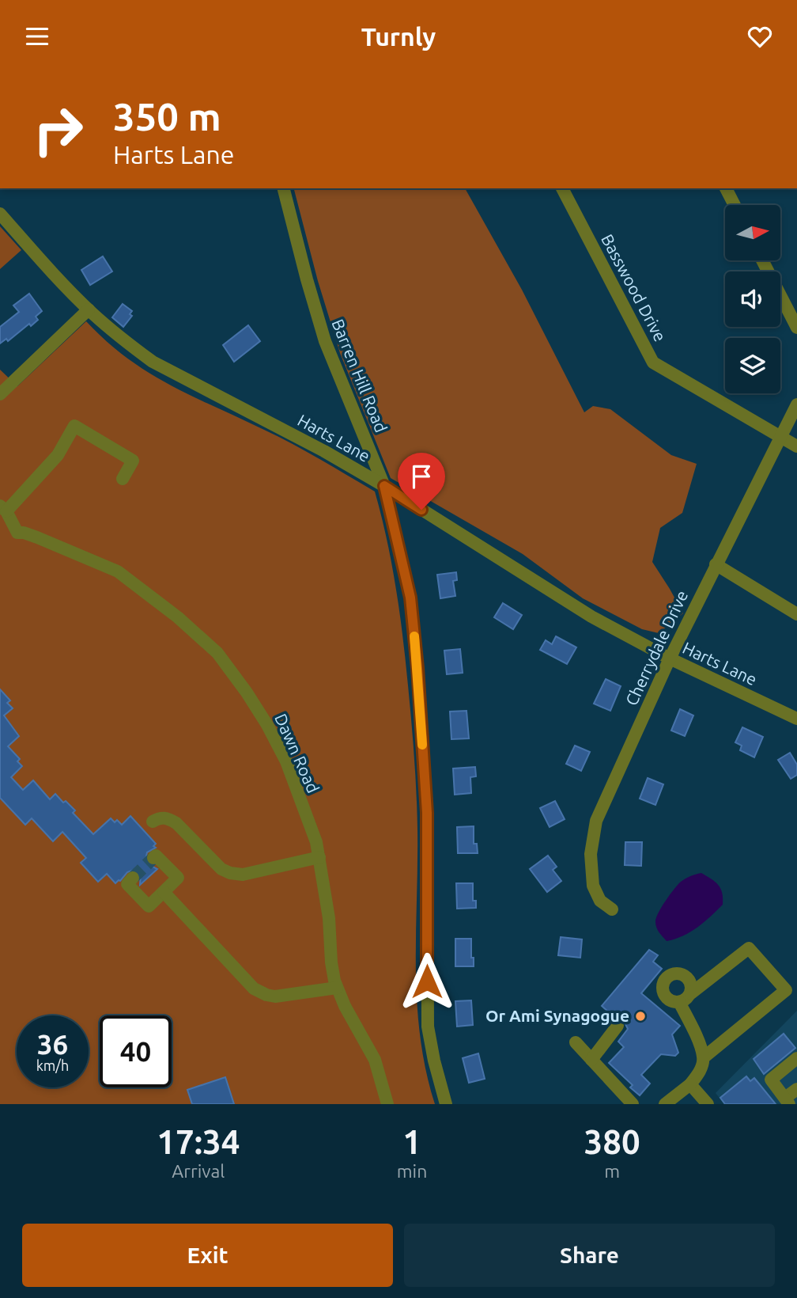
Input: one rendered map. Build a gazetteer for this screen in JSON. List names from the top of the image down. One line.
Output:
{"streets":{"street":["Basswood Drive","Barren Hill Road","Harts Lane","Cherrydale Drive","Dawn Road"]},"crossings":[["Basswood Drive","Cherrydale Drive"],["Barren Hill Road","Harts Lane"],["Harts Lane","Cherrydale Drive"]],"places":["Or Ami Synagogue"],"north":"right","page":{"header":"Turnly","turn":["350 m","Harts Lane"],"speed":"36 km/h","limit":"40","eta":["17:34","Arrival","1","min","380","m"],"buttons":["Exit","Share"]}}
